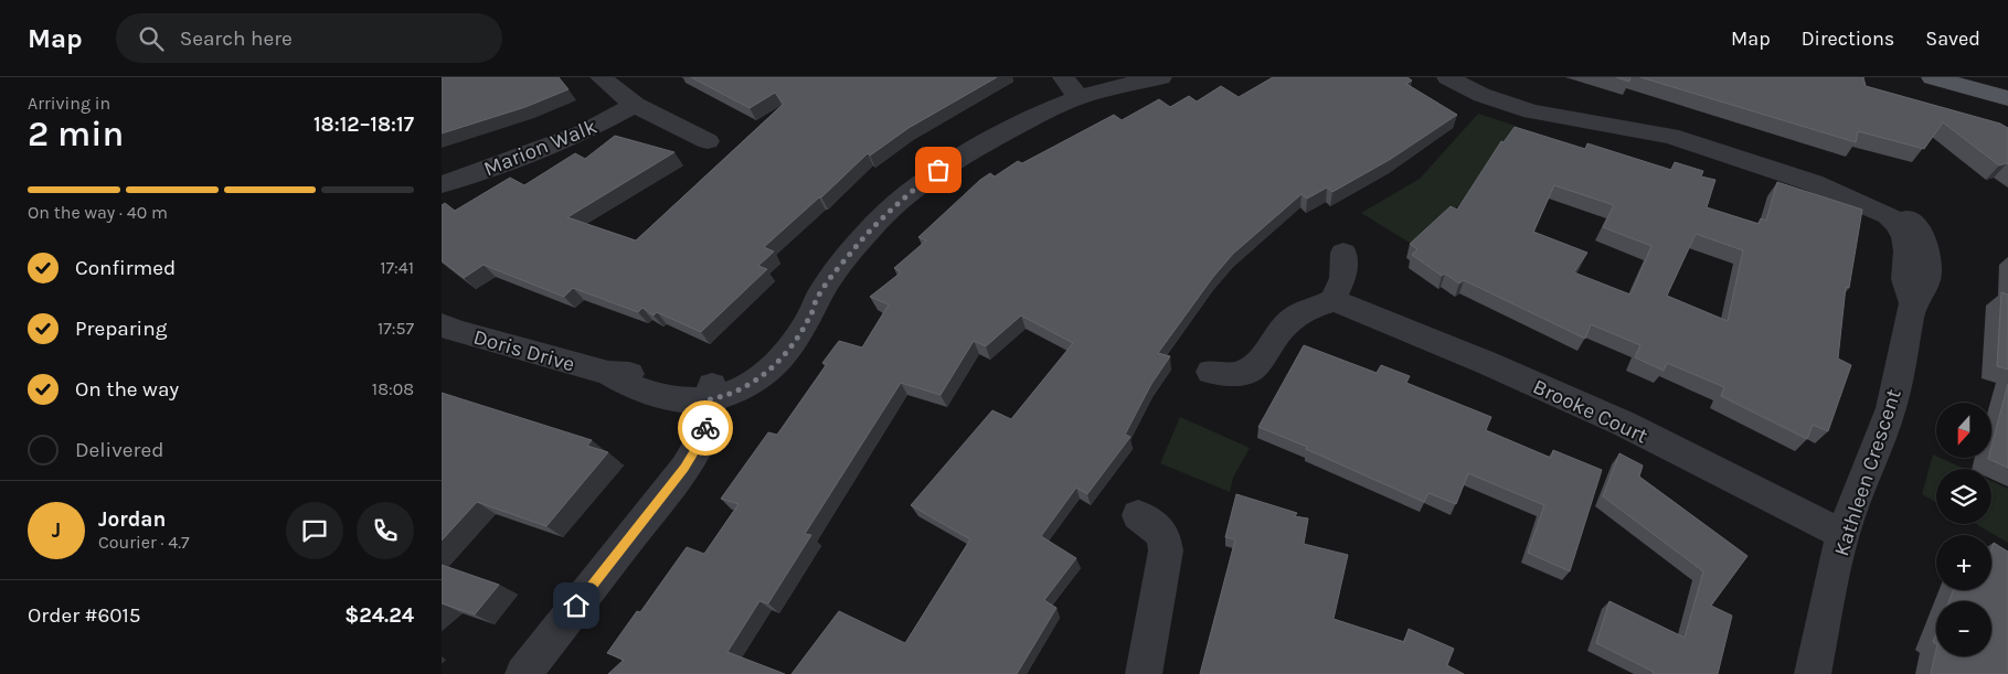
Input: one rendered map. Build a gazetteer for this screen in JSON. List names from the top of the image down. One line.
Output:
{"streets":{"street":["Marion Walk","Doris Drive","Brooke Court","Kathleen Crescent"]},"crossings":[["Brooke Court","Kathleen Crescent"]],"north":"bottom","page":{"header":"Map","search":"Search here","nav":["Map","Directions","Saved"],"heading":["2 min","Arriving in","18:12–18:17"],"panel":["Jordan","Courier · 4.7","Order #6015","$24.24"],"bar":"On the way · 40 m","list":[["Confirmed","17:41"],["Preparing","17:57"],["On the way","18:08"],"Delivered"],"map_buttons":["+","−"],"round":"J"}}
